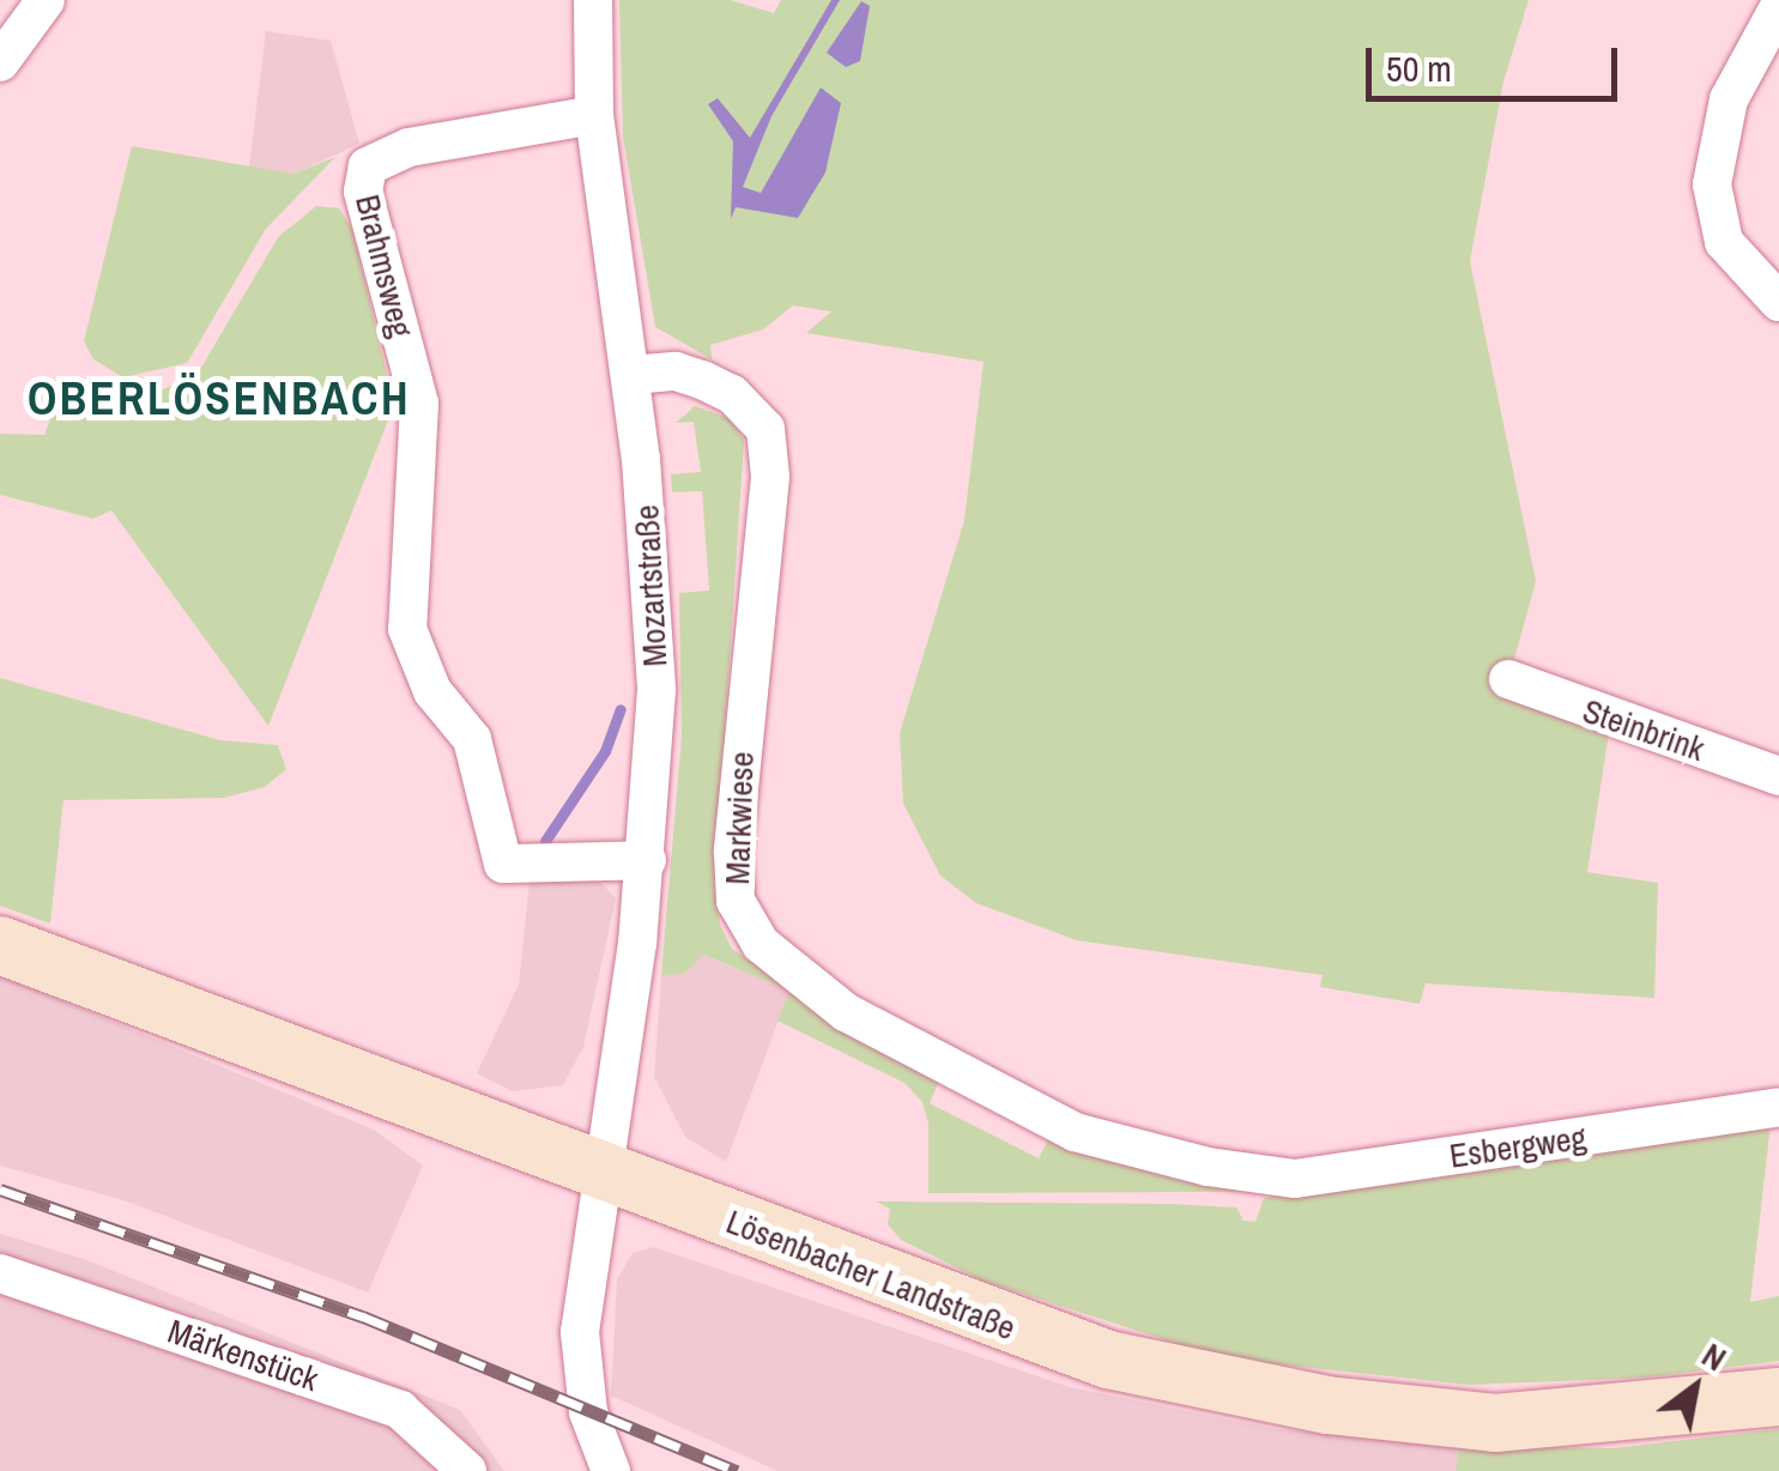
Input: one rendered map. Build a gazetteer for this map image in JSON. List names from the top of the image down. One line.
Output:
{"streets":{"main road":["Lösenbacher Landstraße"],"street":["Brahmsweg","Mozartstraße","Steinbrink","Markwiese","Esbergweg","Märkenstück"]},"crossings":[["Brahmsweg","Mozartstraße"],["Mozartstraße","Markwiese"],["Mozartstraße","Lösenbacher Landstraße"],["Markwiese","Esbergweg"]],"districts":["OBERLÖSENBACH"],"scale_bar":"50 m","north":"top right"}
